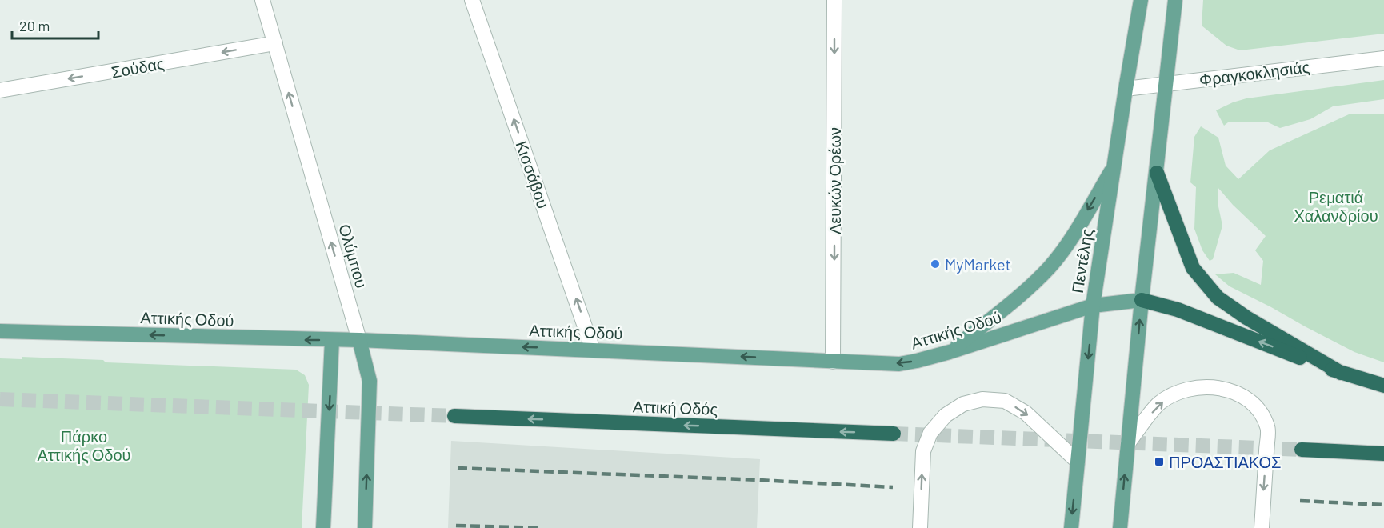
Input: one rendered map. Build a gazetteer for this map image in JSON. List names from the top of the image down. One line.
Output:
{"streets":{"highway":["Αττική Οδός"],"main road":["Ολύμπου","Πεντέλης","Αττικής Οδού"],"street":["Σούδας","Φραγκοκλησιάς","Κισσάβου","Λευκών Ορέων"]},"crossings":[["Σούδας","Ολύμπου"],["Φραγκοκλησιάς","Πεντέλης"],["Κισσάβου","Αττικής Οδού"],["Λευκών Ορέων","Αττικής Οδού"],["Ολύμπου","Αττικής Οδού"],["Πεντέλης","Αττικής Οδού"]],"one_way":["Σούδας","Κισσάβου","Λευκών Ορέων","Ολύμπου","Αττικής Οδού","Αττική Οδός"],"parks":["Ρεματιά Χαλανδρίου","Πάρκο Αττικής Οδού"],"places":{"other":["MyMarket"],"transit":["ΠΡΟΑΣΤΙΑΚΟΣ"]},"scale_bar":"20 m"}
